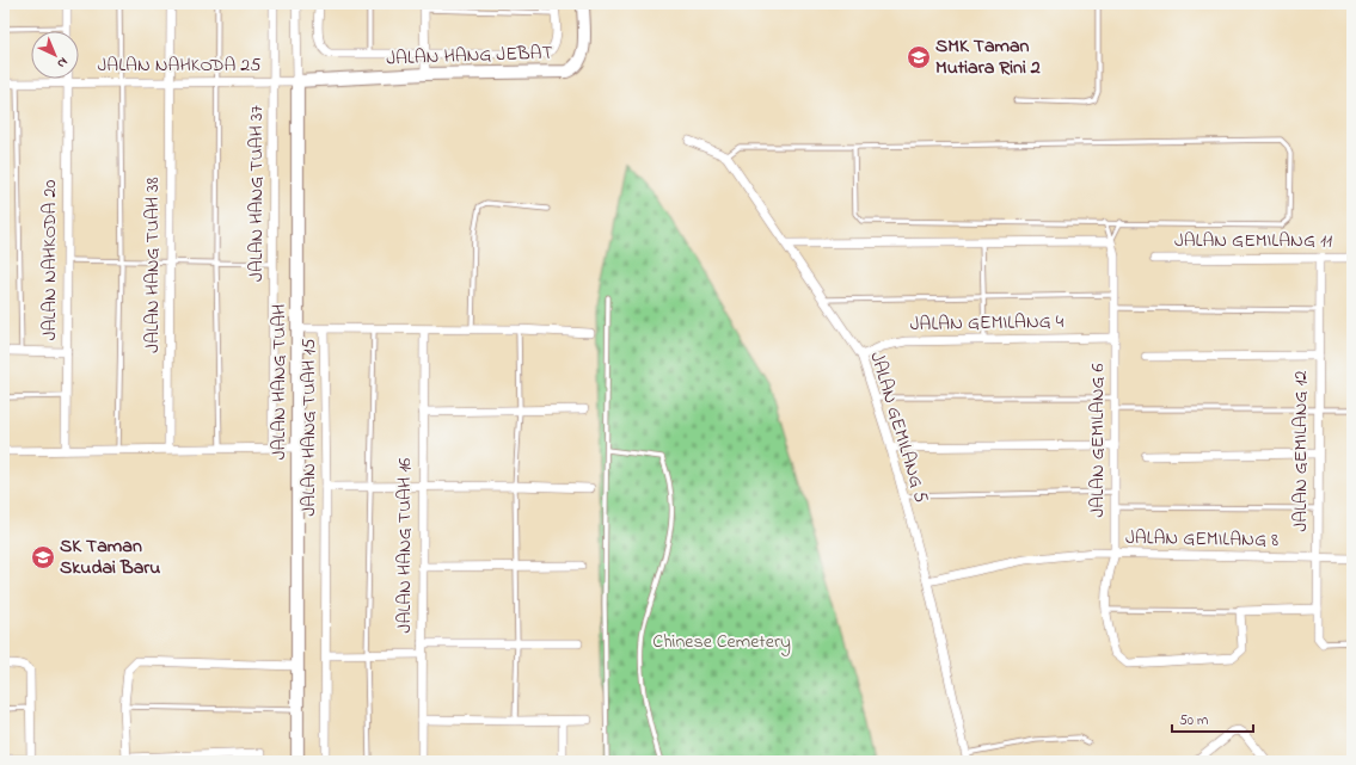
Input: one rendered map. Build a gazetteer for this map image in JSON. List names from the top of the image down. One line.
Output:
{"streets":{"street":["JALAN HANG JEBAT","JALAN NAHKODA 25","JALAN HANG TUAH 37","JALAN GEMILANG 11","JALAN NAHKODA 20","JALAN HANG TUAH 38","JALAN GEMILANG 4","JALAN HANG TUAH","JALAN HANG TUAH 15","JALAN GEMILANG 5","JALAN GEMILANG 6","JALAN GEMILANG 12","JALAN GEMILANG 8","JALAN HANG TUAH 16"]},"crossings":[["JALAN HANG JEBAT","JALAN NAHKODA 25"],["JALAN HANG JEBAT","JALAN HANG TUAH"],["JALAN NAHKODA 25","JALAN HANG TUAH 37"],["JALAN NAHKODA 25","JALAN NAHKODA 20"],["JALAN NAHKODA 25","JALAN HANG TUAH 38"],["JALAN NAHKODA 25","JALAN HANG TUAH"],["JALAN GEMILANG 11","JALAN GEMILANG 12"],["JALAN GEMILANG 4","JALAN GEMILANG 5"],["JALAN GEMILANG 4","JALAN GEMILANG 6"],["JALAN HANG TUAH 15","JALAN HANG TUAH 16"],["JALAN GEMILANG 5","JALAN GEMILANG 8"],["JALAN GEMILANG 6","JALAN GEMILANG 8"],["JALAN GEMILANG 12","JALAN GEMILANG 8"]],"parks":["Chinese Cemetery"],"places":{"school or university":["SMK Taman Mutiara Rini 2","SK Taman Skudai Baru"]},"scale_bar":"50 m","north":"bottom right"}
